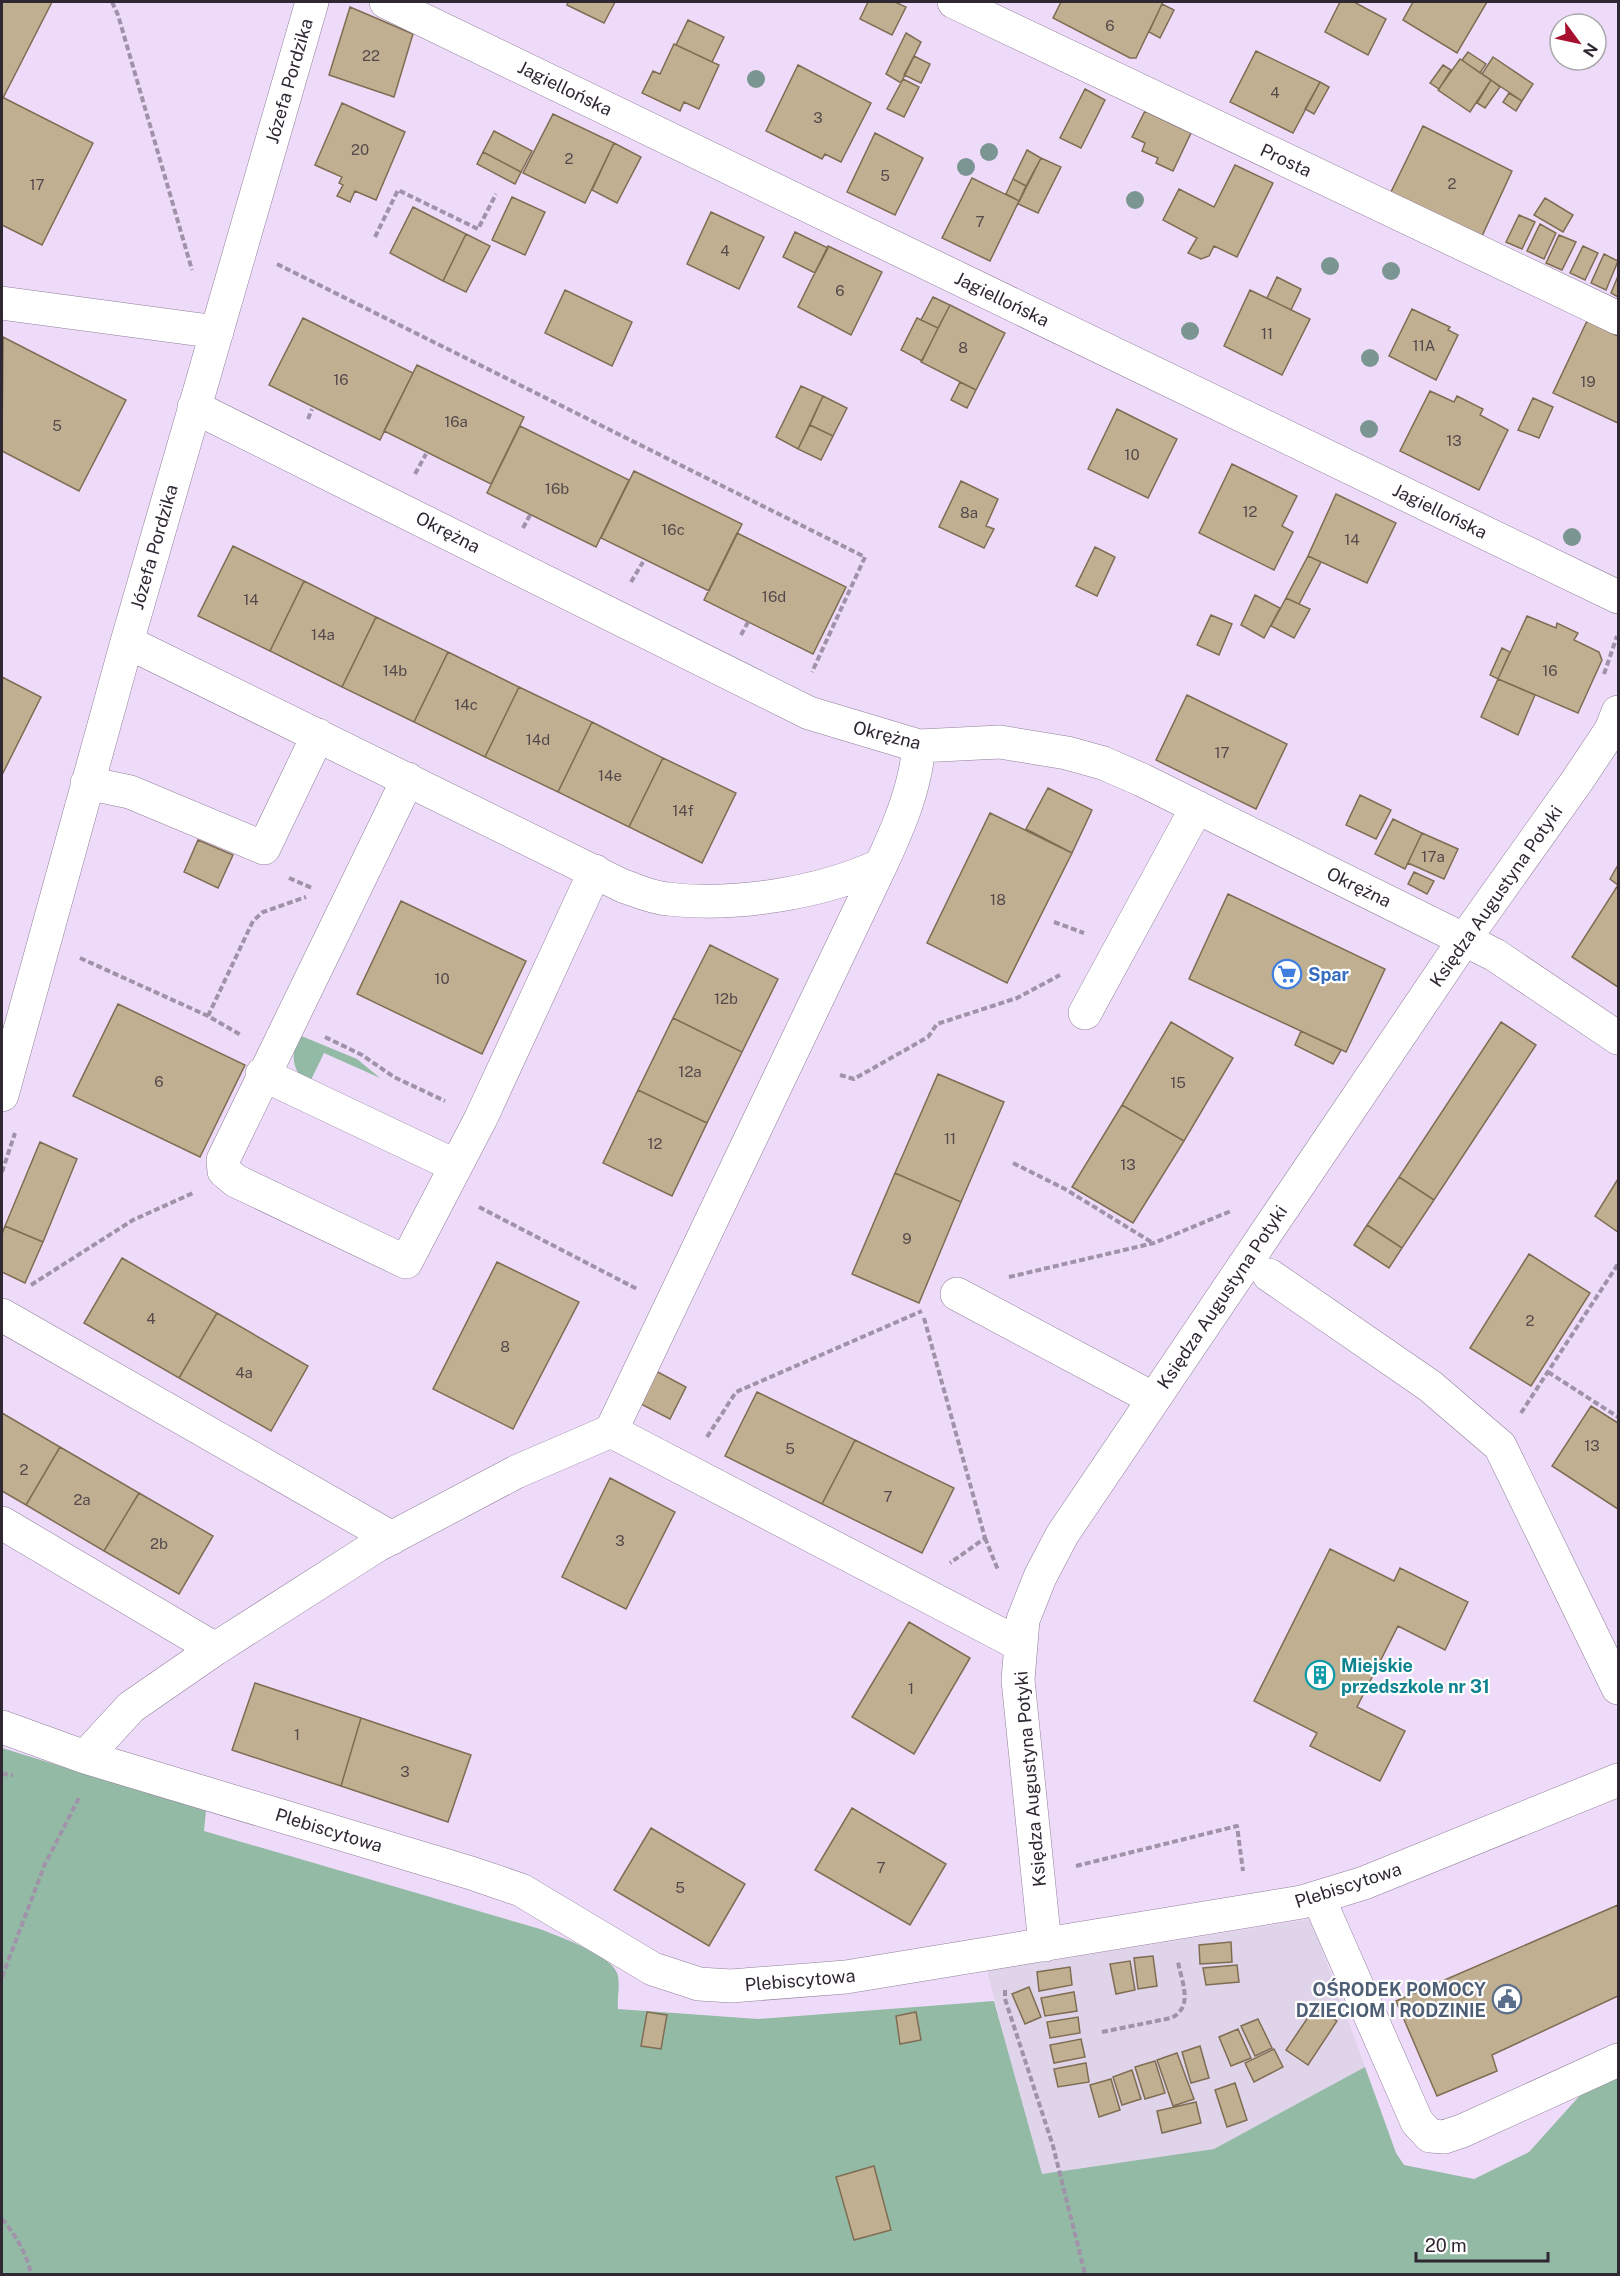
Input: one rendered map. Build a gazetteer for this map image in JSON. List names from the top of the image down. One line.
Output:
{"streets":{"street":["Józefa Pordzika","Jagiellońska","Prosta","Okrężna","Księdza Augustyna Potyki","Plebiscytowa"]},"crossings":[["Józefa Pordzika","Okrężna"],["Okrężna","Księdza Augustyna Potyki"],["Księdza Augustyna Potyki","Plebiscytowa"]],"places":{"supermarket":["Spar"],"building":["Miejskie przedszkole nr 31"],"public building":["OŚRODEK POMOCY DZIECIOM I RODZINIE"]},"house_numbers":["6","22","4","3","20","2","5","2","17","7","4","6","11","11A","8","16","19","16a","5","13","10","16b","12","8a","16c","14","16d","14","14a","14b","16","14c","14d","17","14e","14f","17a","18","10","12b","12a","6","15","11","12","13","9","4","2","8","4a","13","5","2","7","2a","3","2b","1","1","3","7","5"],"scale_bar":"20 m","north":"bottom right"}
